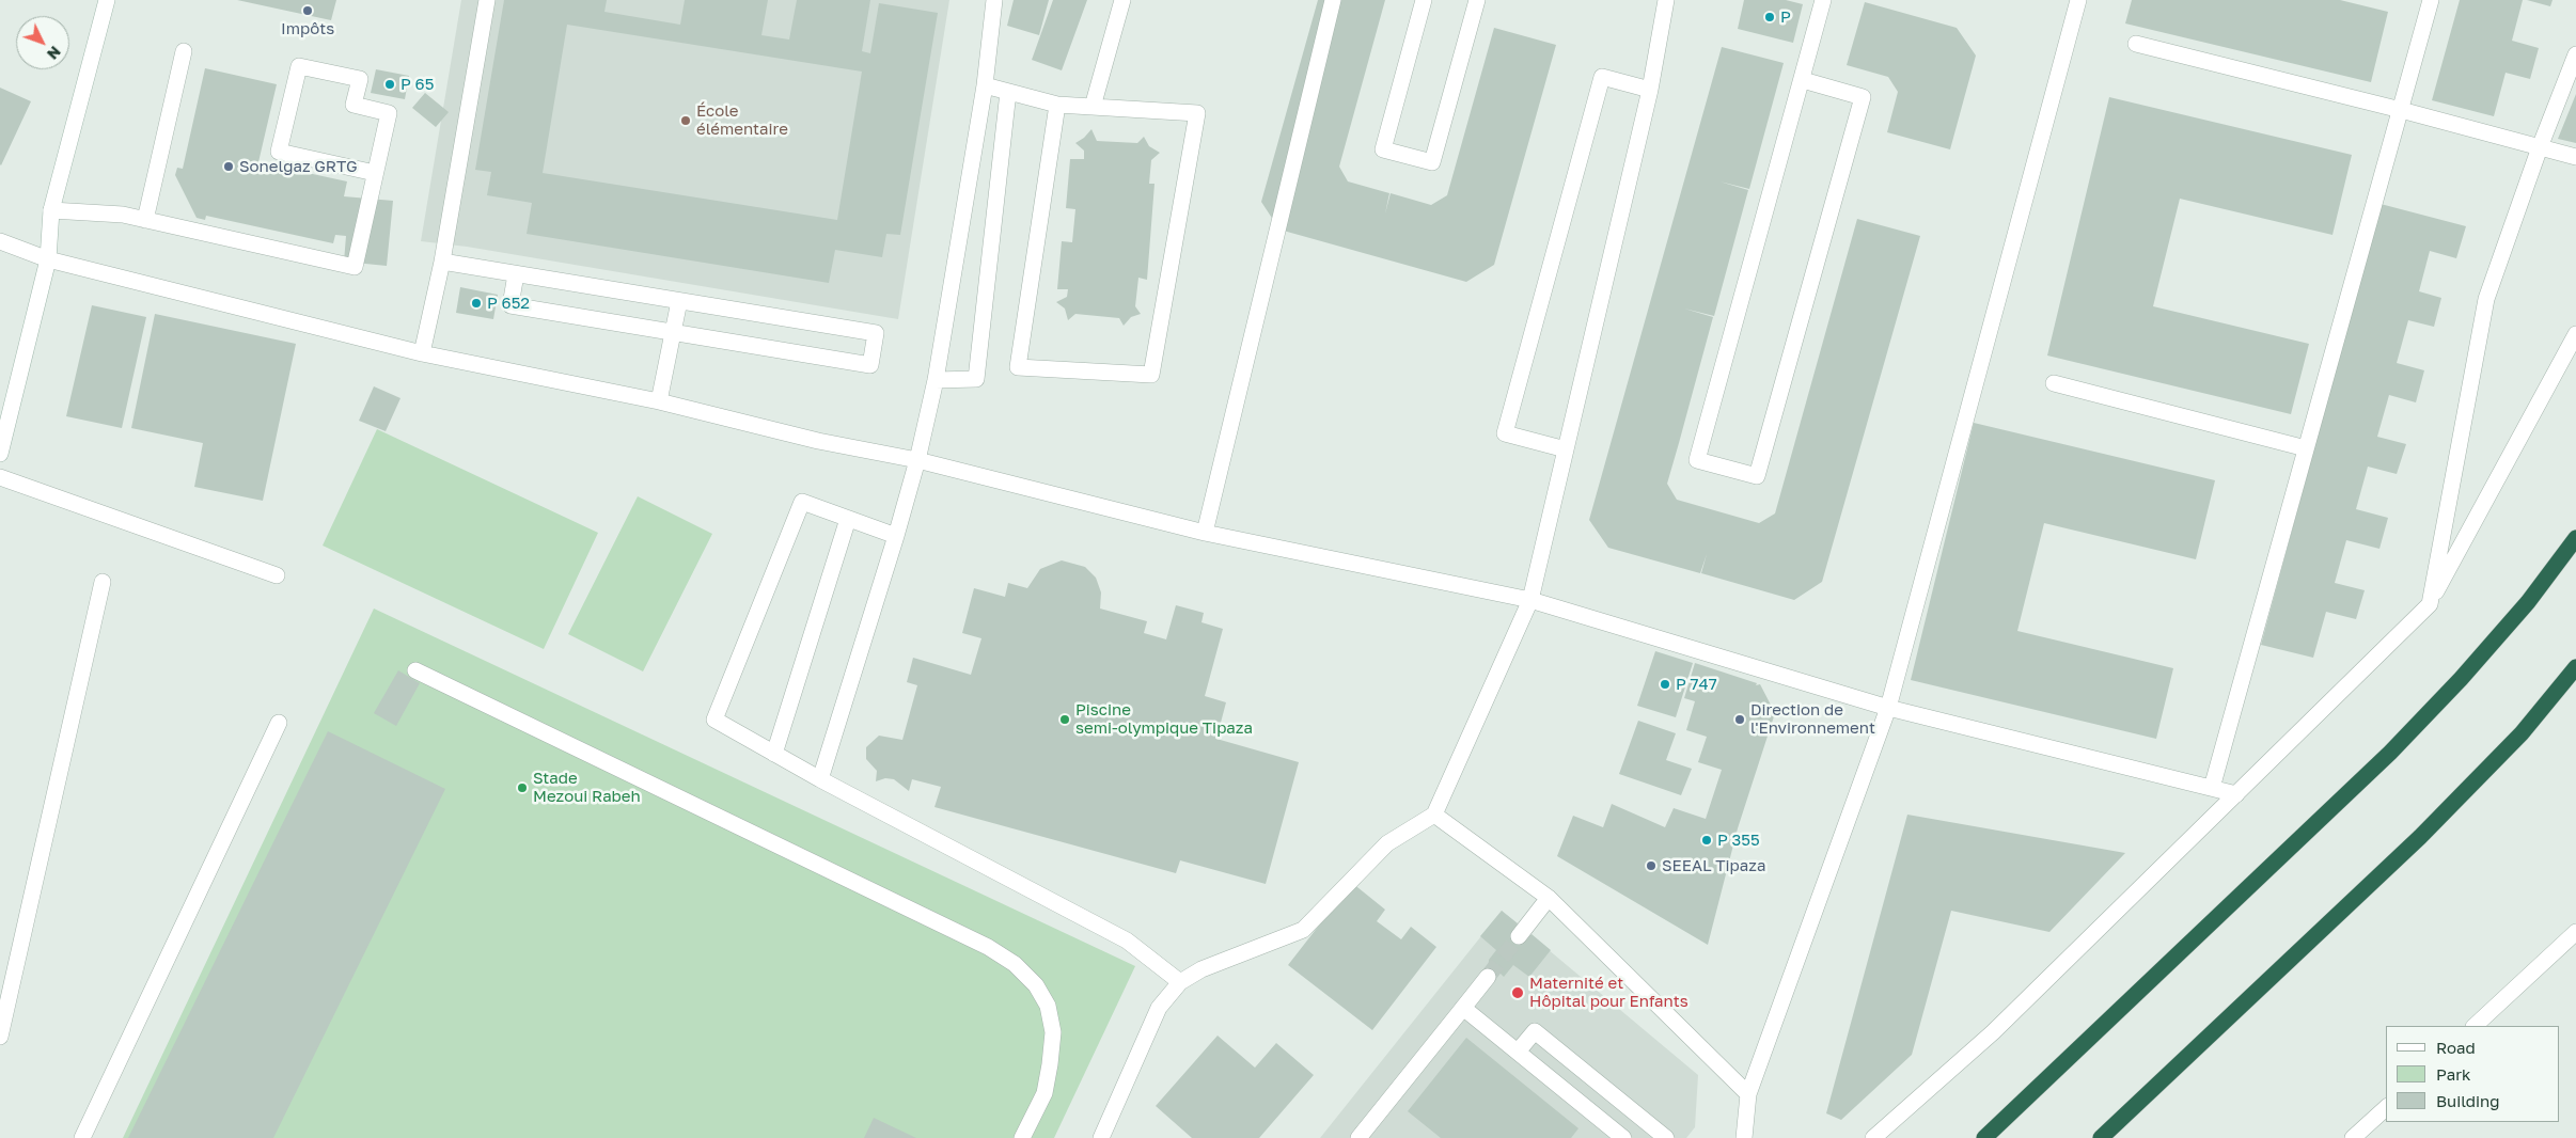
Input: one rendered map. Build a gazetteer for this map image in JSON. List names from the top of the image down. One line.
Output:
{"places":["Impôts","P","P 65","École élémentaire","Sonelgaz GRTG","P 652","P 747","Piscine semi-olympique Tipaza","Direction de l'Environnement","Stade Mezoui Rabeh","P 355","SEEAL Tipaza","Maternité et Hôpital pour Enfants"],"legend":["Road","Park","Building"],"north":"bottom right"}
